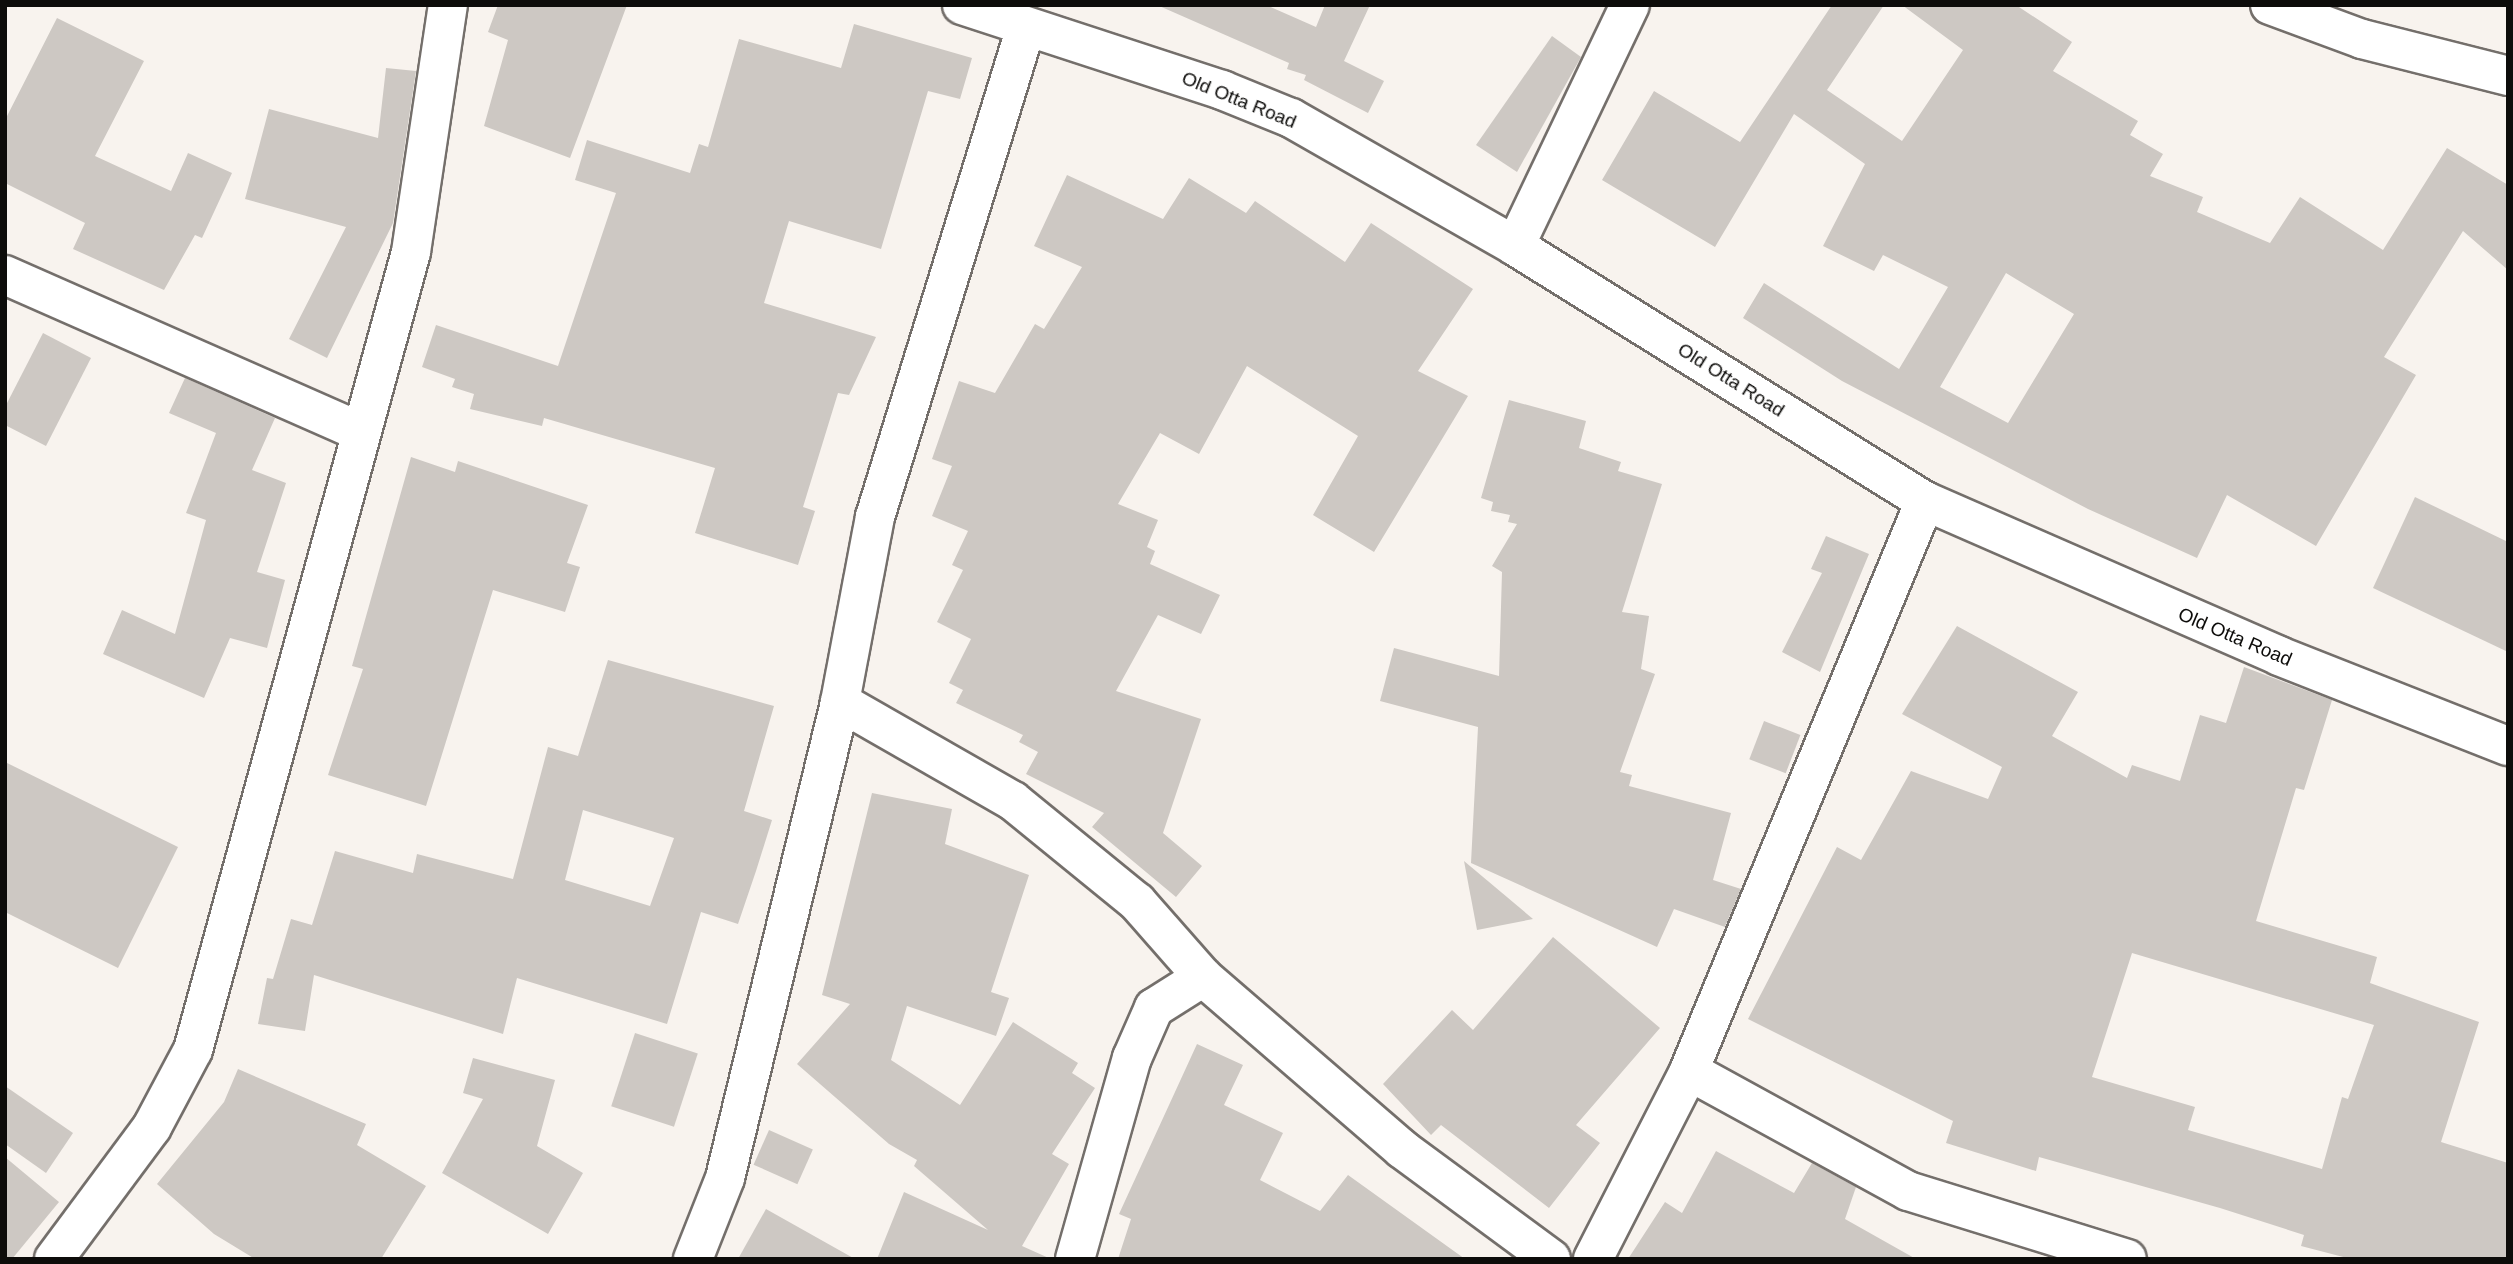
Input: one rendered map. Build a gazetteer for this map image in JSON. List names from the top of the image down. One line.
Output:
{"streets":{"street":["Old Otta Road"]}}
